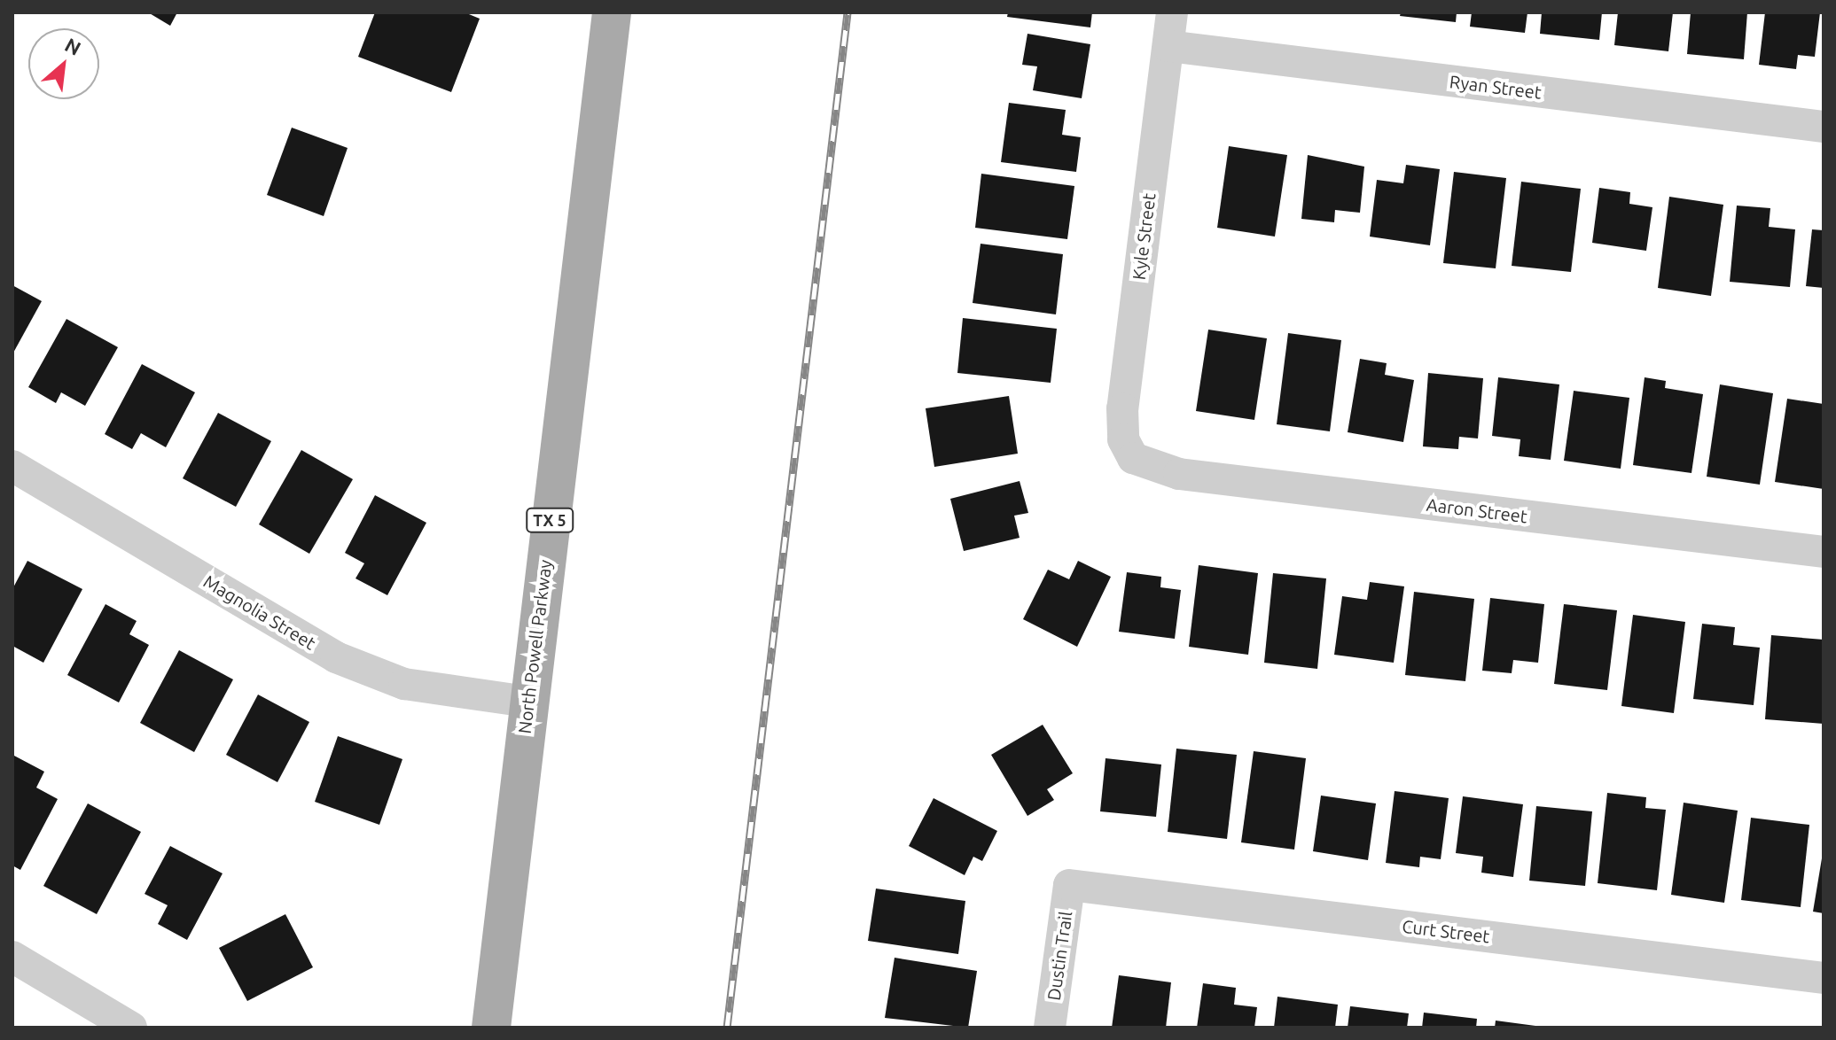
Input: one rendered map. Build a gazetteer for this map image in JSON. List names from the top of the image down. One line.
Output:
{"streets":{"main road":["TX 5","North Powell Parkway"],"street":["Ryan Street","Kyle Street","Aaron Street","Magnolia Street","Curt Street","Dustin Trail"]},"crossings":[["Ryan Street","Kyle Street"],["Kyle Street","Aaron Street"],["Magnolia Street","North Powell Parkway"],["Curt Street","Dustin Trail"]],"north":"top right"}
